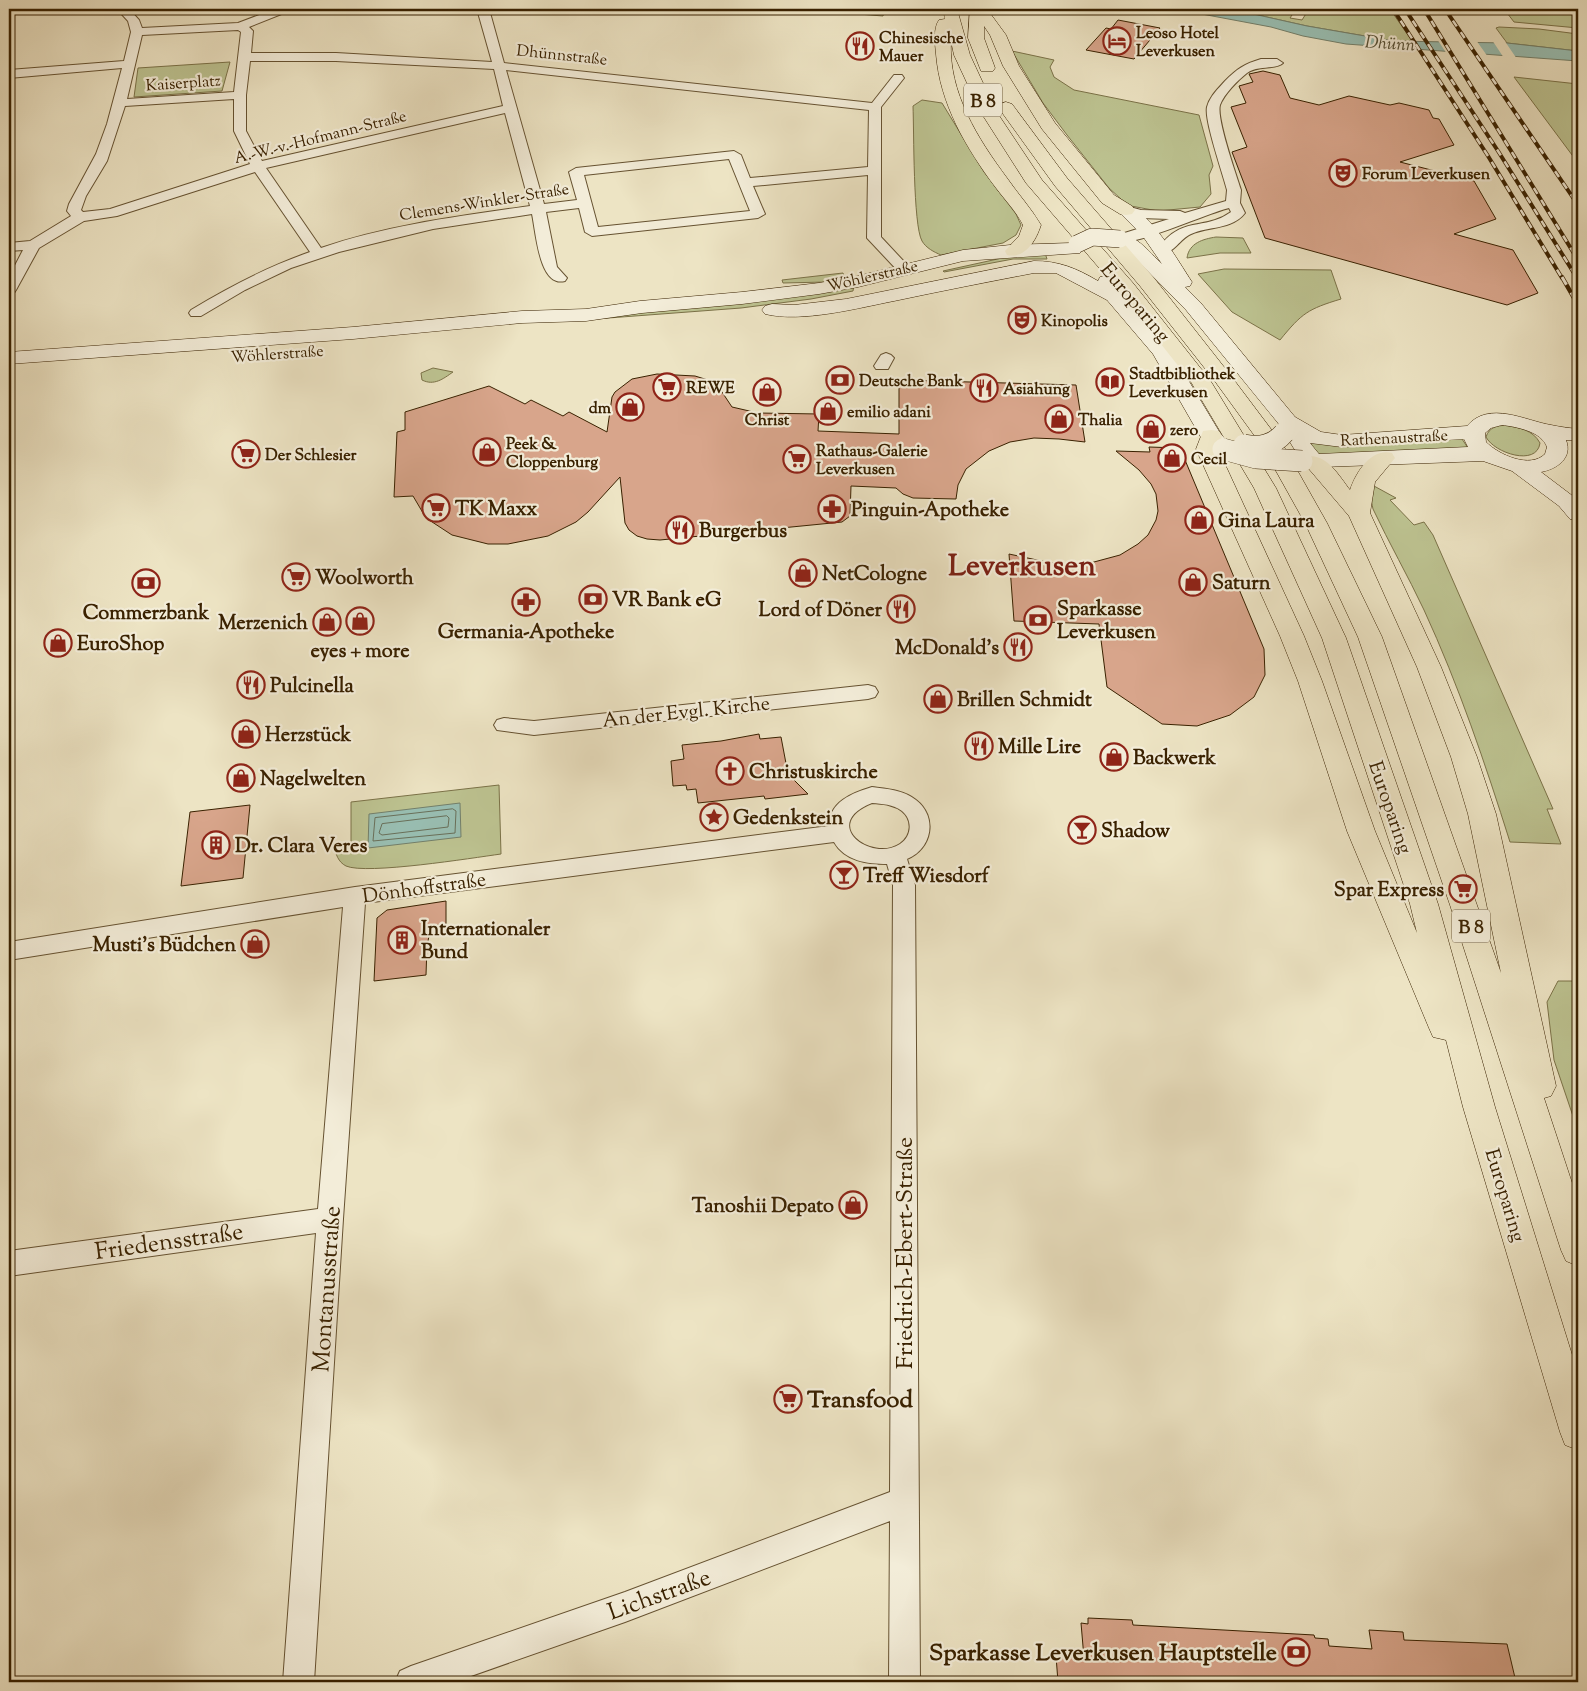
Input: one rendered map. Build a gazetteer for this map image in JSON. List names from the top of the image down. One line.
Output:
{"streets":{"highway":["B 8","Europaring"],"main road":["Wöhlerstraße","Rathenaustraße"],"street":["Dhünnstraße","Kaiserplatz","A.-W.-v.-Hofmann-Straße","Clemens-Winkler-Straße","An der Evgl. Kirche","Dönhoffstraße","Friedensstraße","Friedrich-Ebert-Straße","Montanusstraße","Lichstraße"]},"crossings":[["Dhünnstraße","Kaiserplatz"],["Wöhlerstraße","Europaring"],["Europaring","Rathenaustraße"],["Dönhoffstraße","Friedrich-Ebert-Straße"],["Dönhoffstraße","Montanusstraße"],["Friedensstraße","Montanusstraße"],["Friedrich-Ebert-Straße","Lichstraße"]],"districts":["Leverkusen"],"water":["Dhünn"],"places":{"hotel":["Leoso Hotel Leverkusen"],"restaurant":["Chinesische Mauer","Asiahung","Burgerbus","Lord of Döner","McDonald's","Pulcinella","Mille Lire"],"theatre":["Forum Leverkusen","Kinopolis"],"bank":["Deutsche Bank","Commerzbank","VR Bank eG","Sparkasse Leverkusen","Sparkasse Leverkusen Hauptstelle"],"library":["Stadtbibliothek Leverkusen"],"supermarket":["REWE","Der Schlesier","Rathaus-Galerie Leverkusen","TK Maxx","Woolworth","Spar Express","Transfood"],"shop":["Christ","dm","emilio adani","Thalia","zero","Peek & Cloppenburg","Cecil","Gina Laura","NetCologne","Saturn","eyes + more","Merzenich","EuroShop","Brillen Schmidt","Herzstück","Backwerk","Nagelwelten","Musti's Büdchen","Tanoshii Depato"],"pharmacy":["Pinguin-Apotheke","Germania-Apotheke"],"church":["Christuskirche"],"place":["Gedenkstein"],"bar":["Shadow","Treff Wiesdorf"],"building":["Dr. Clara Veres","Internationaler Bund"]}}
